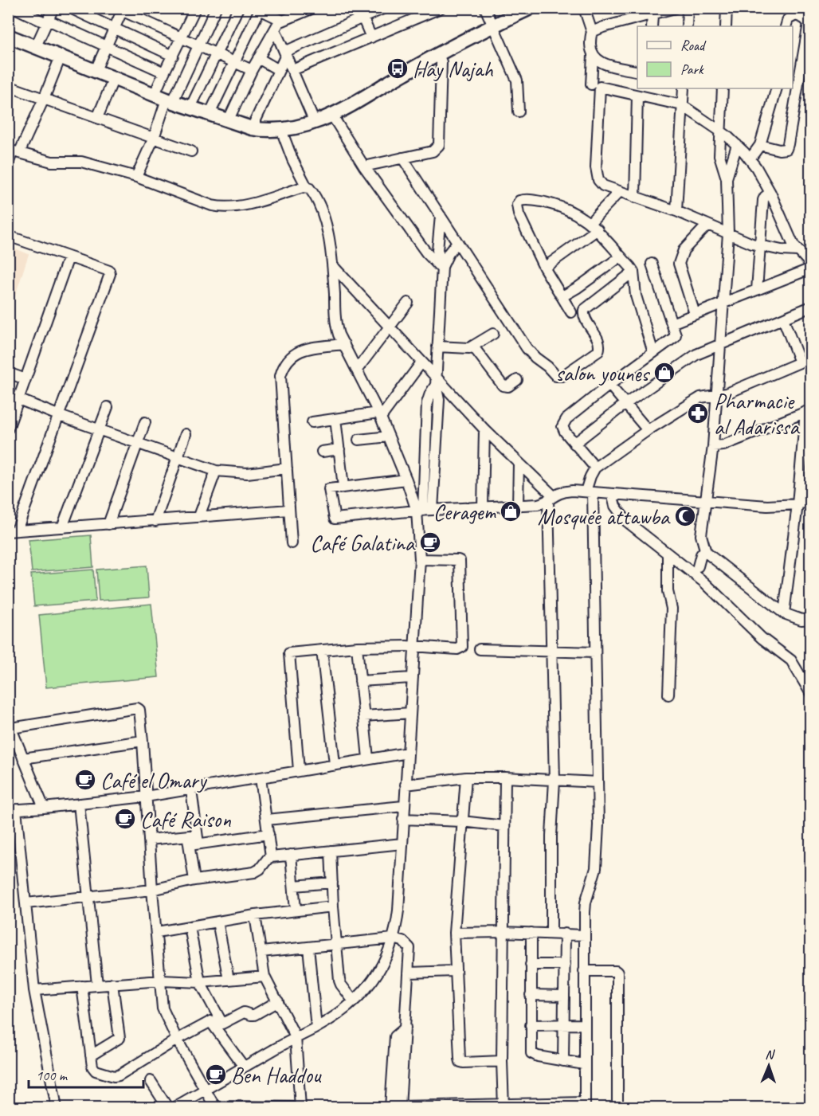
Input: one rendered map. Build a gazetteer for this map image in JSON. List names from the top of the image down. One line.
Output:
{"places":{"bus stop":["Hay Najah"],"shop":["salon younes","Ceragem"],"pharmacy":["Pharmacie al Adarissa"],"mosque":["Mosquée attawba"],"cafe":["Café Galatina","Café el Omary","Café Raison","Ben Haddou"]},"legend":["Road","Park"],"scale_bar":"100 m","north":"top"}
